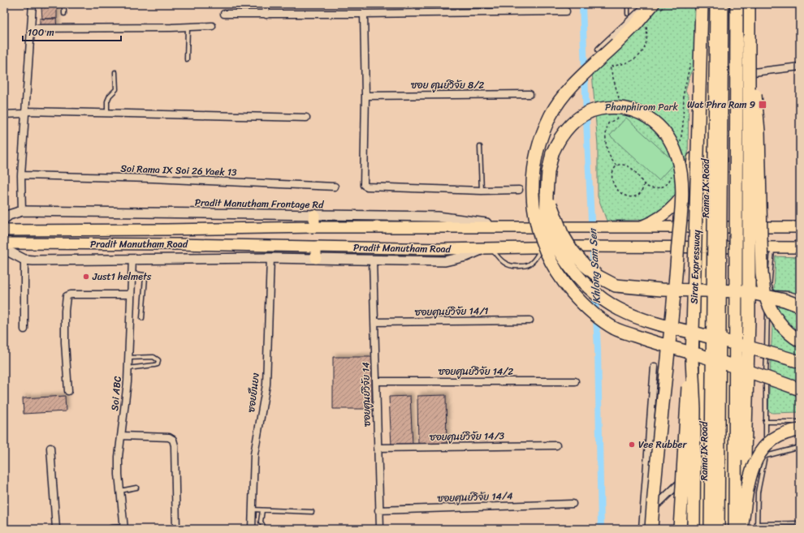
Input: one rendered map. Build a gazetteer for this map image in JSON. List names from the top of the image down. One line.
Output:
{"streets":{"highway":["Sirat Expressway"],"main road":["Rama IX Road","Pradit Manutham Road"],"street":["ซอย ศูนย์วิจัย 8/2","Soi Rama IX Soi 26 Yaek 13","Pradit Manutham Frontage Rd","ซอยศูนย์วิจัย 14/1","ซอยศูนย์วิจัย 14/2","ซอยยืนยง","Soi ABC","ซอยศูนย์วิจัย 14","ซอยศูนย์วิจัย 14/3","ซอยศูนย์วิจัย 14/4"]},"crossings":[["Rama IX Road","Pradit Manutham Road"],["Pradit Manutham Frontage Rd","Pradit Manutham Road"],["ซอยศูนย์วิจัย 14/1","ซอยศูนย์วิจัย 14"],["ซอยศูนย์วิจัย 14/2","ซอยศูนย์วิจัย 14"],["ซอยศูนย์วิจัย 14","ซอยศูนย์วิจัย 14/3"],["ซอยศูนย์วิจัย 14","ซอยศูนย์วิจัย 14/4"]],"water":["Khlong Sam Sen"],"parks":["Phanphirom Park"],"places":{"transit":["Wat Phra Ram 9"],"other":["Just1 helmets","Vee Rubber"]},"scale_bar":"100 m"}
